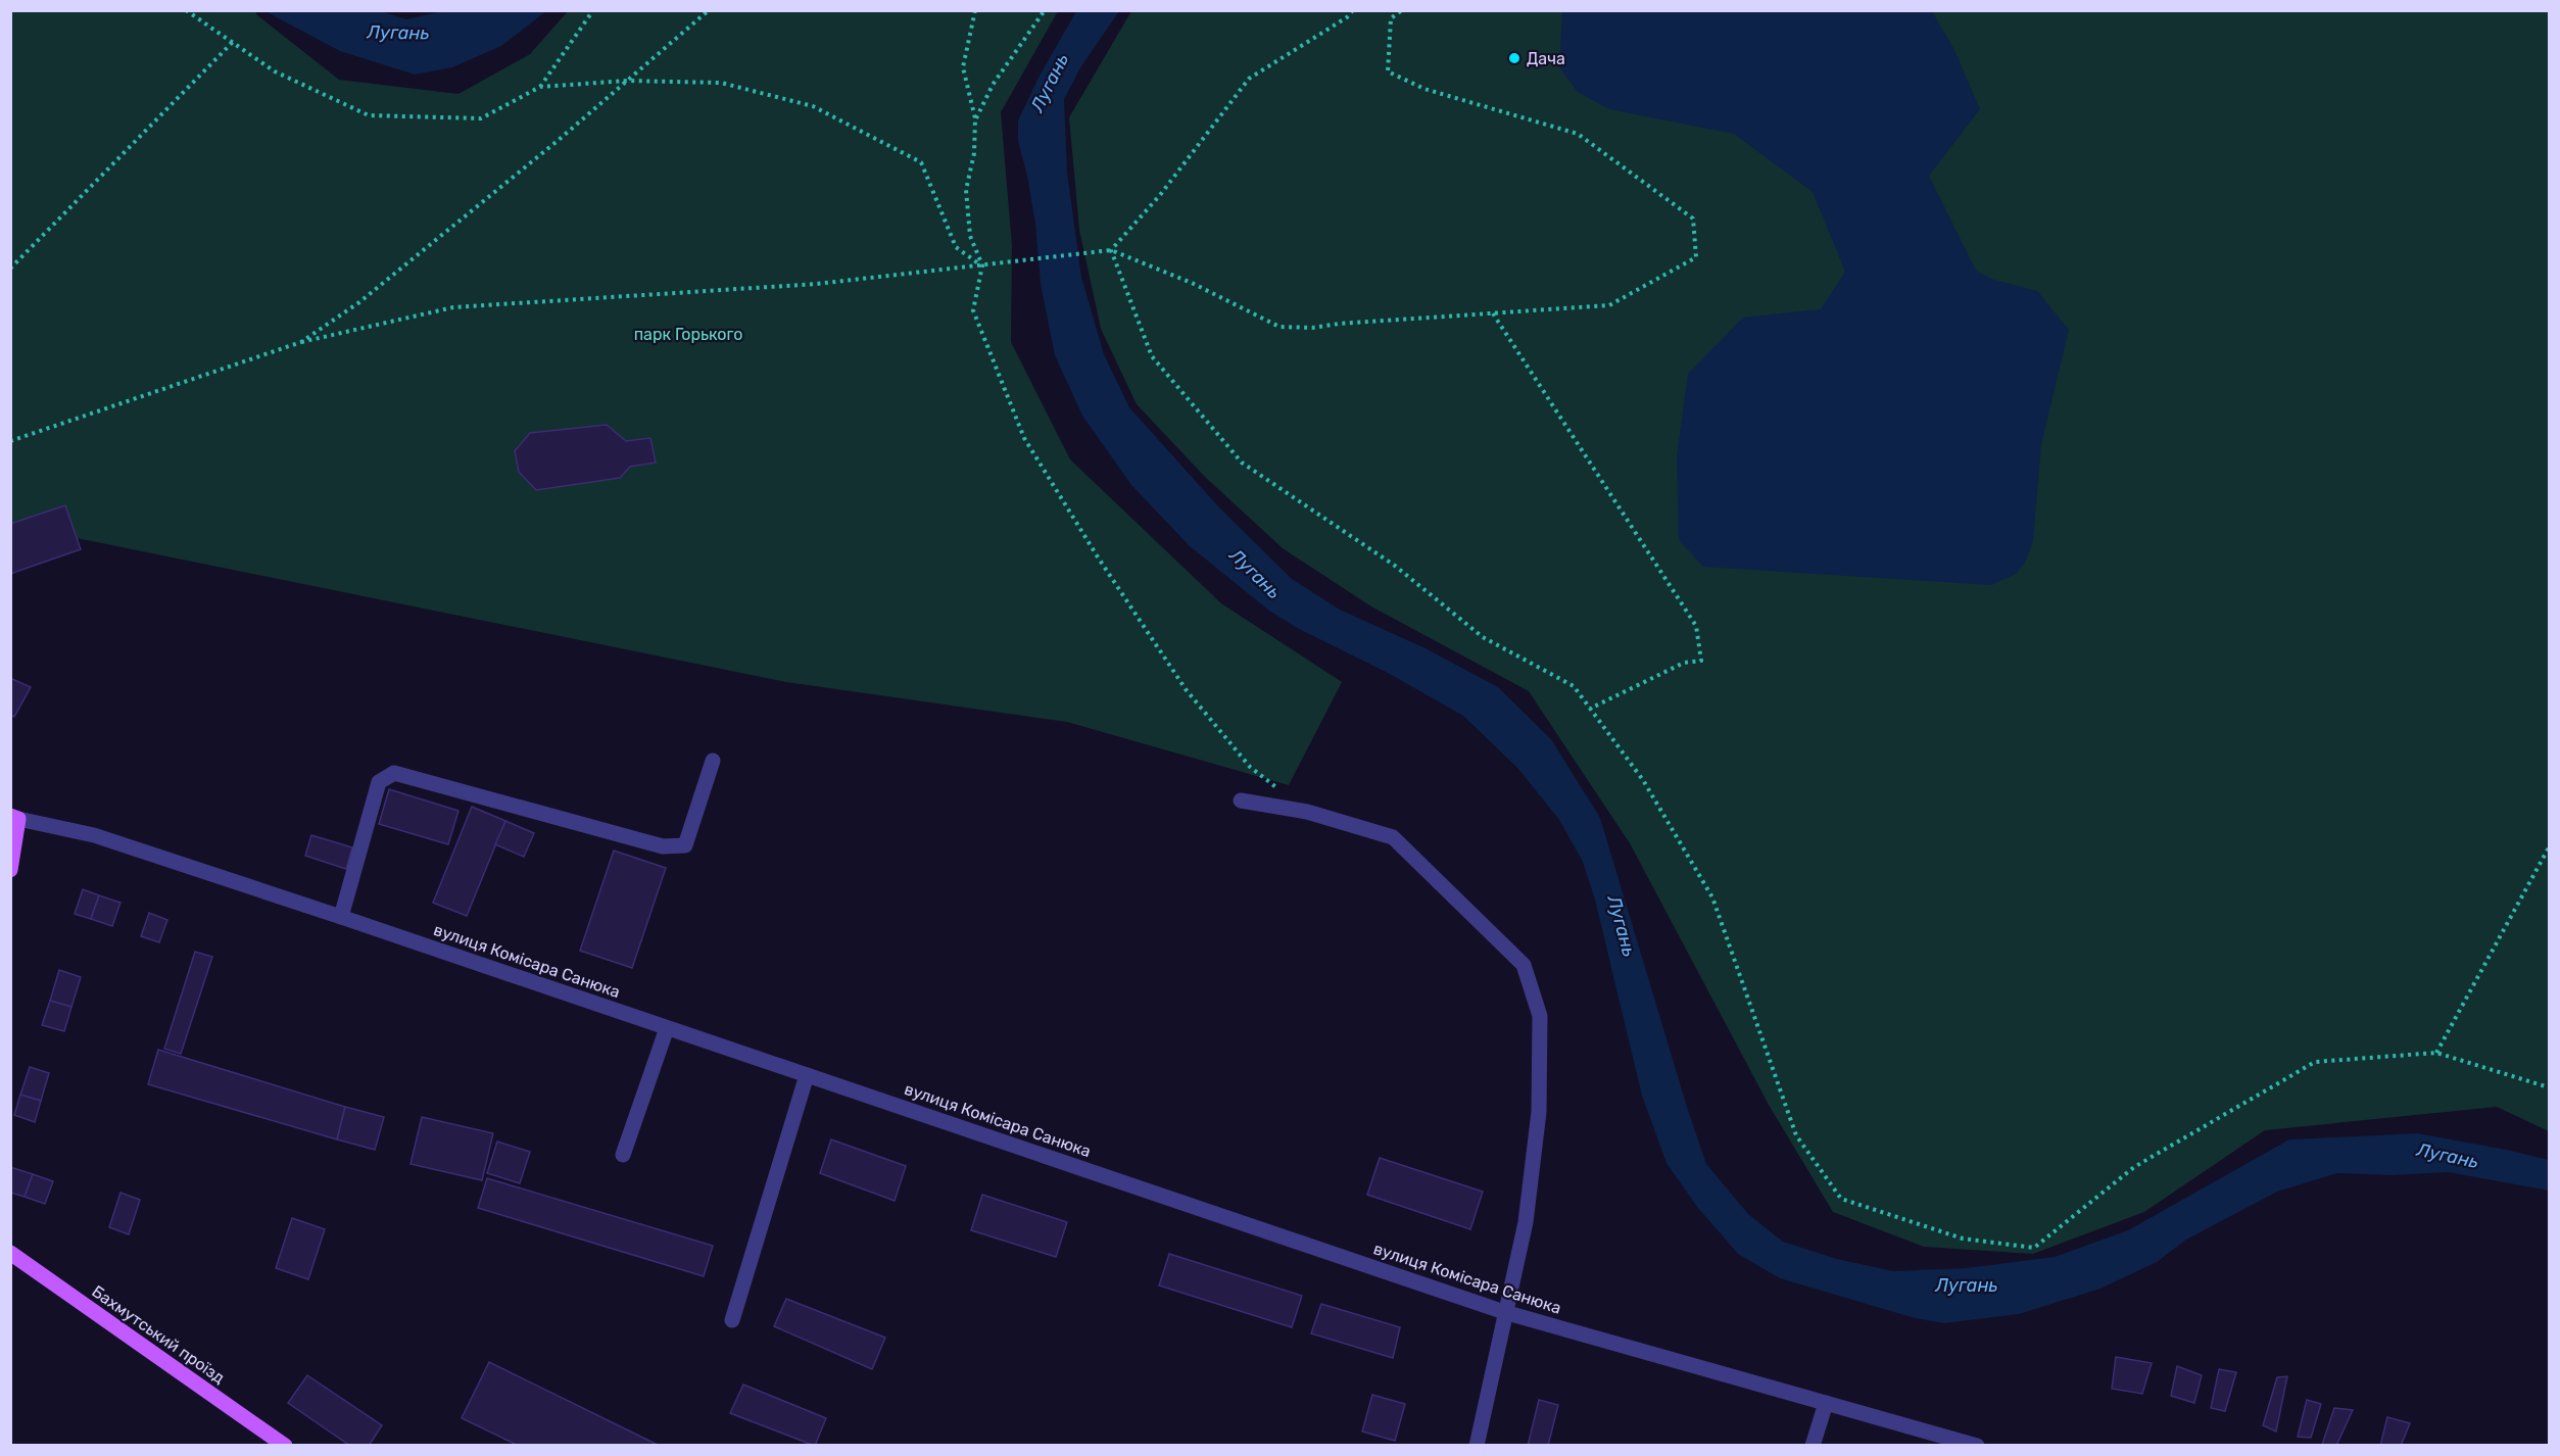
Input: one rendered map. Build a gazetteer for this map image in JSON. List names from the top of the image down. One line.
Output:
{"streets":{"main road":["Бахмутський проїзд"],"street":["вулиця Комісара Санюка"]},"water":["Лугань"],"parks":["парк Горького"],"places":["Дача"]}
